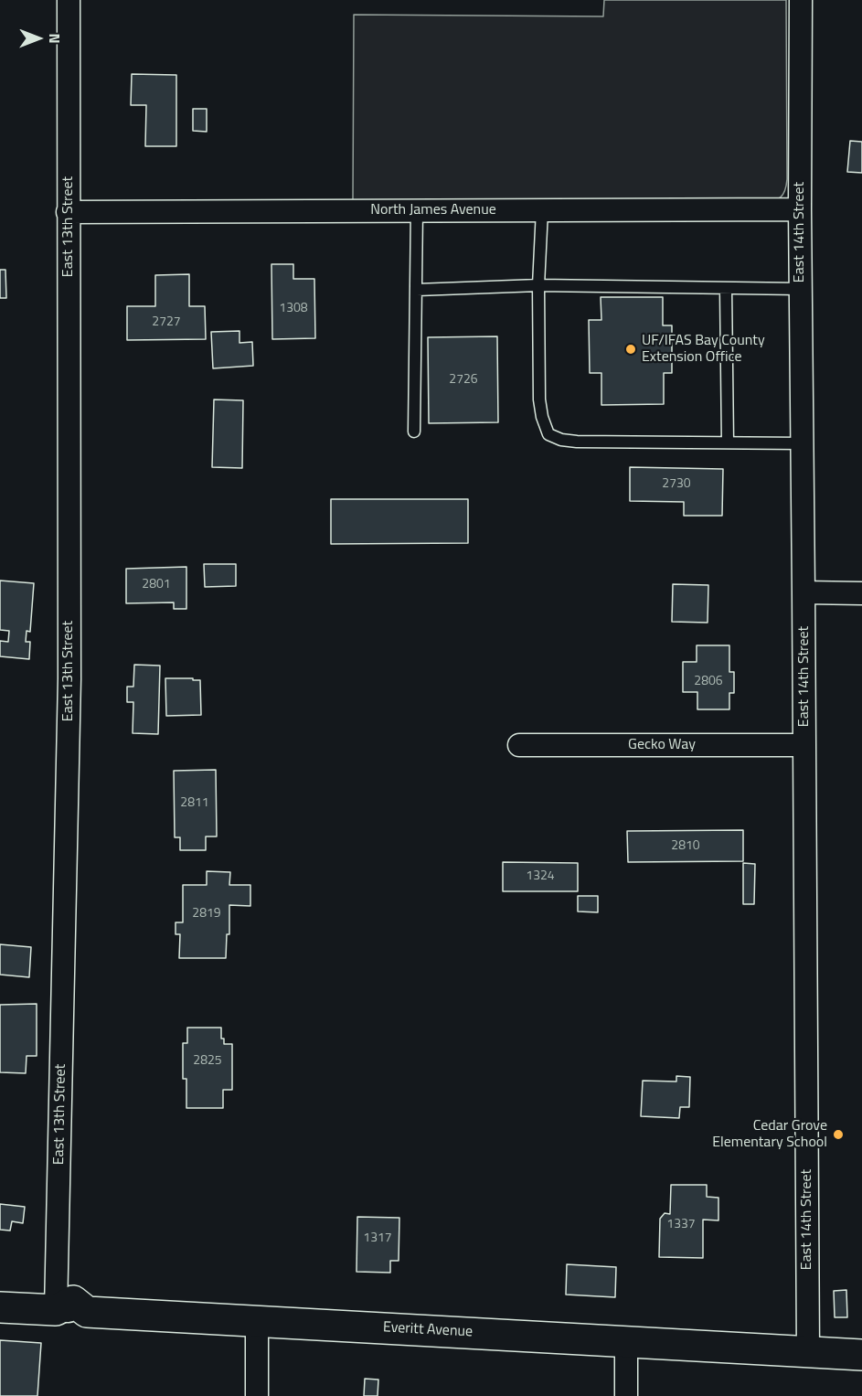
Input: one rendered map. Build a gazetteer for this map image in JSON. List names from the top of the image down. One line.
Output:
{"streets":{"street":["North James Avenue","East 13th Street","East 14th Street","Gecko Way","Everitt Avenue"]},"crossings":[["North James Avenue","East 13th Street"],["North James Avenue","East 14th Street"],["East 13th Street","Everitt Avenue"],["East 14th Street","Gecko Way"],["East 14th Street","Everitt Avenue"]],"places":["UF/IFAS Bay County Extension Office","Cedar Grove Elementary School"],"house_numbers":["1308","2727","2726","2730","2801","2806","2811","2810","1324","2819","2825","1337","1317"],"north":"right"}
